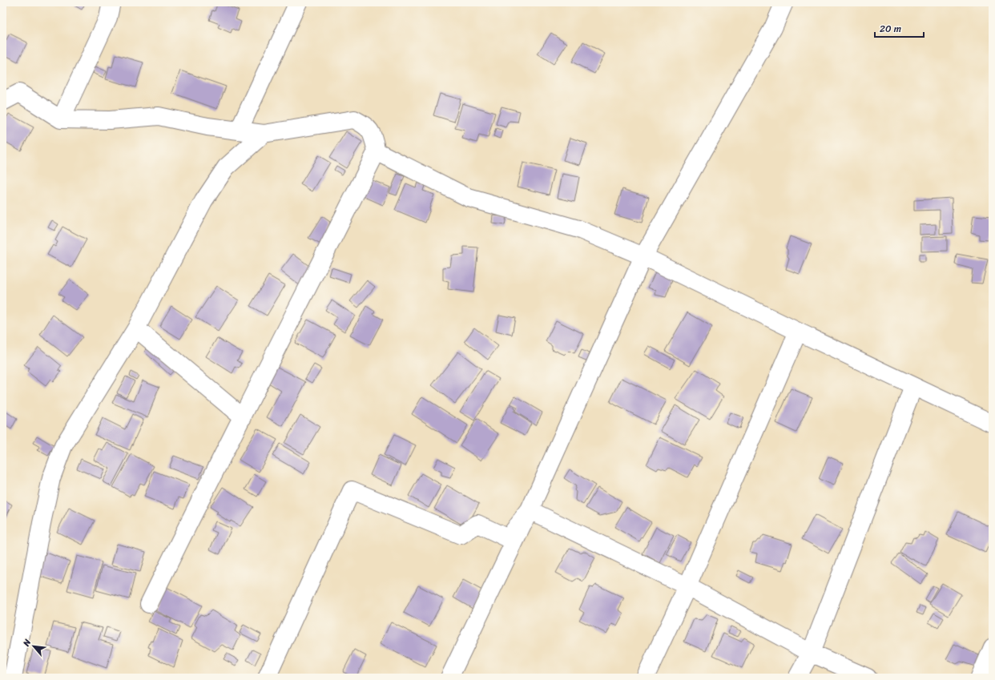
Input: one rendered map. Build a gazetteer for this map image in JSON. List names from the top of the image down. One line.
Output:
{"scale_bar":"20 m","north":"top left"}
